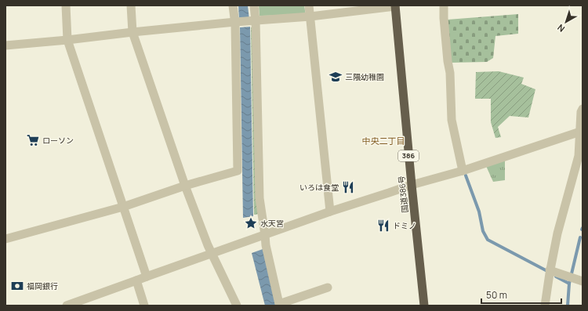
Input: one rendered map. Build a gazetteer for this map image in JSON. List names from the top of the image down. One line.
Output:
{"streets":{"highway":["386","国道386号"]},"districts":["中央二丁目"],"places":{"school or university":["三隈幼稚園"],"supermarket":["ローソン"],"restaurant":["いろは食堂","ドミノ"],"place":["水天宮"],"bank":["福岡銀行"]},"scale_bar":"50 m","north":"bottom left"}
